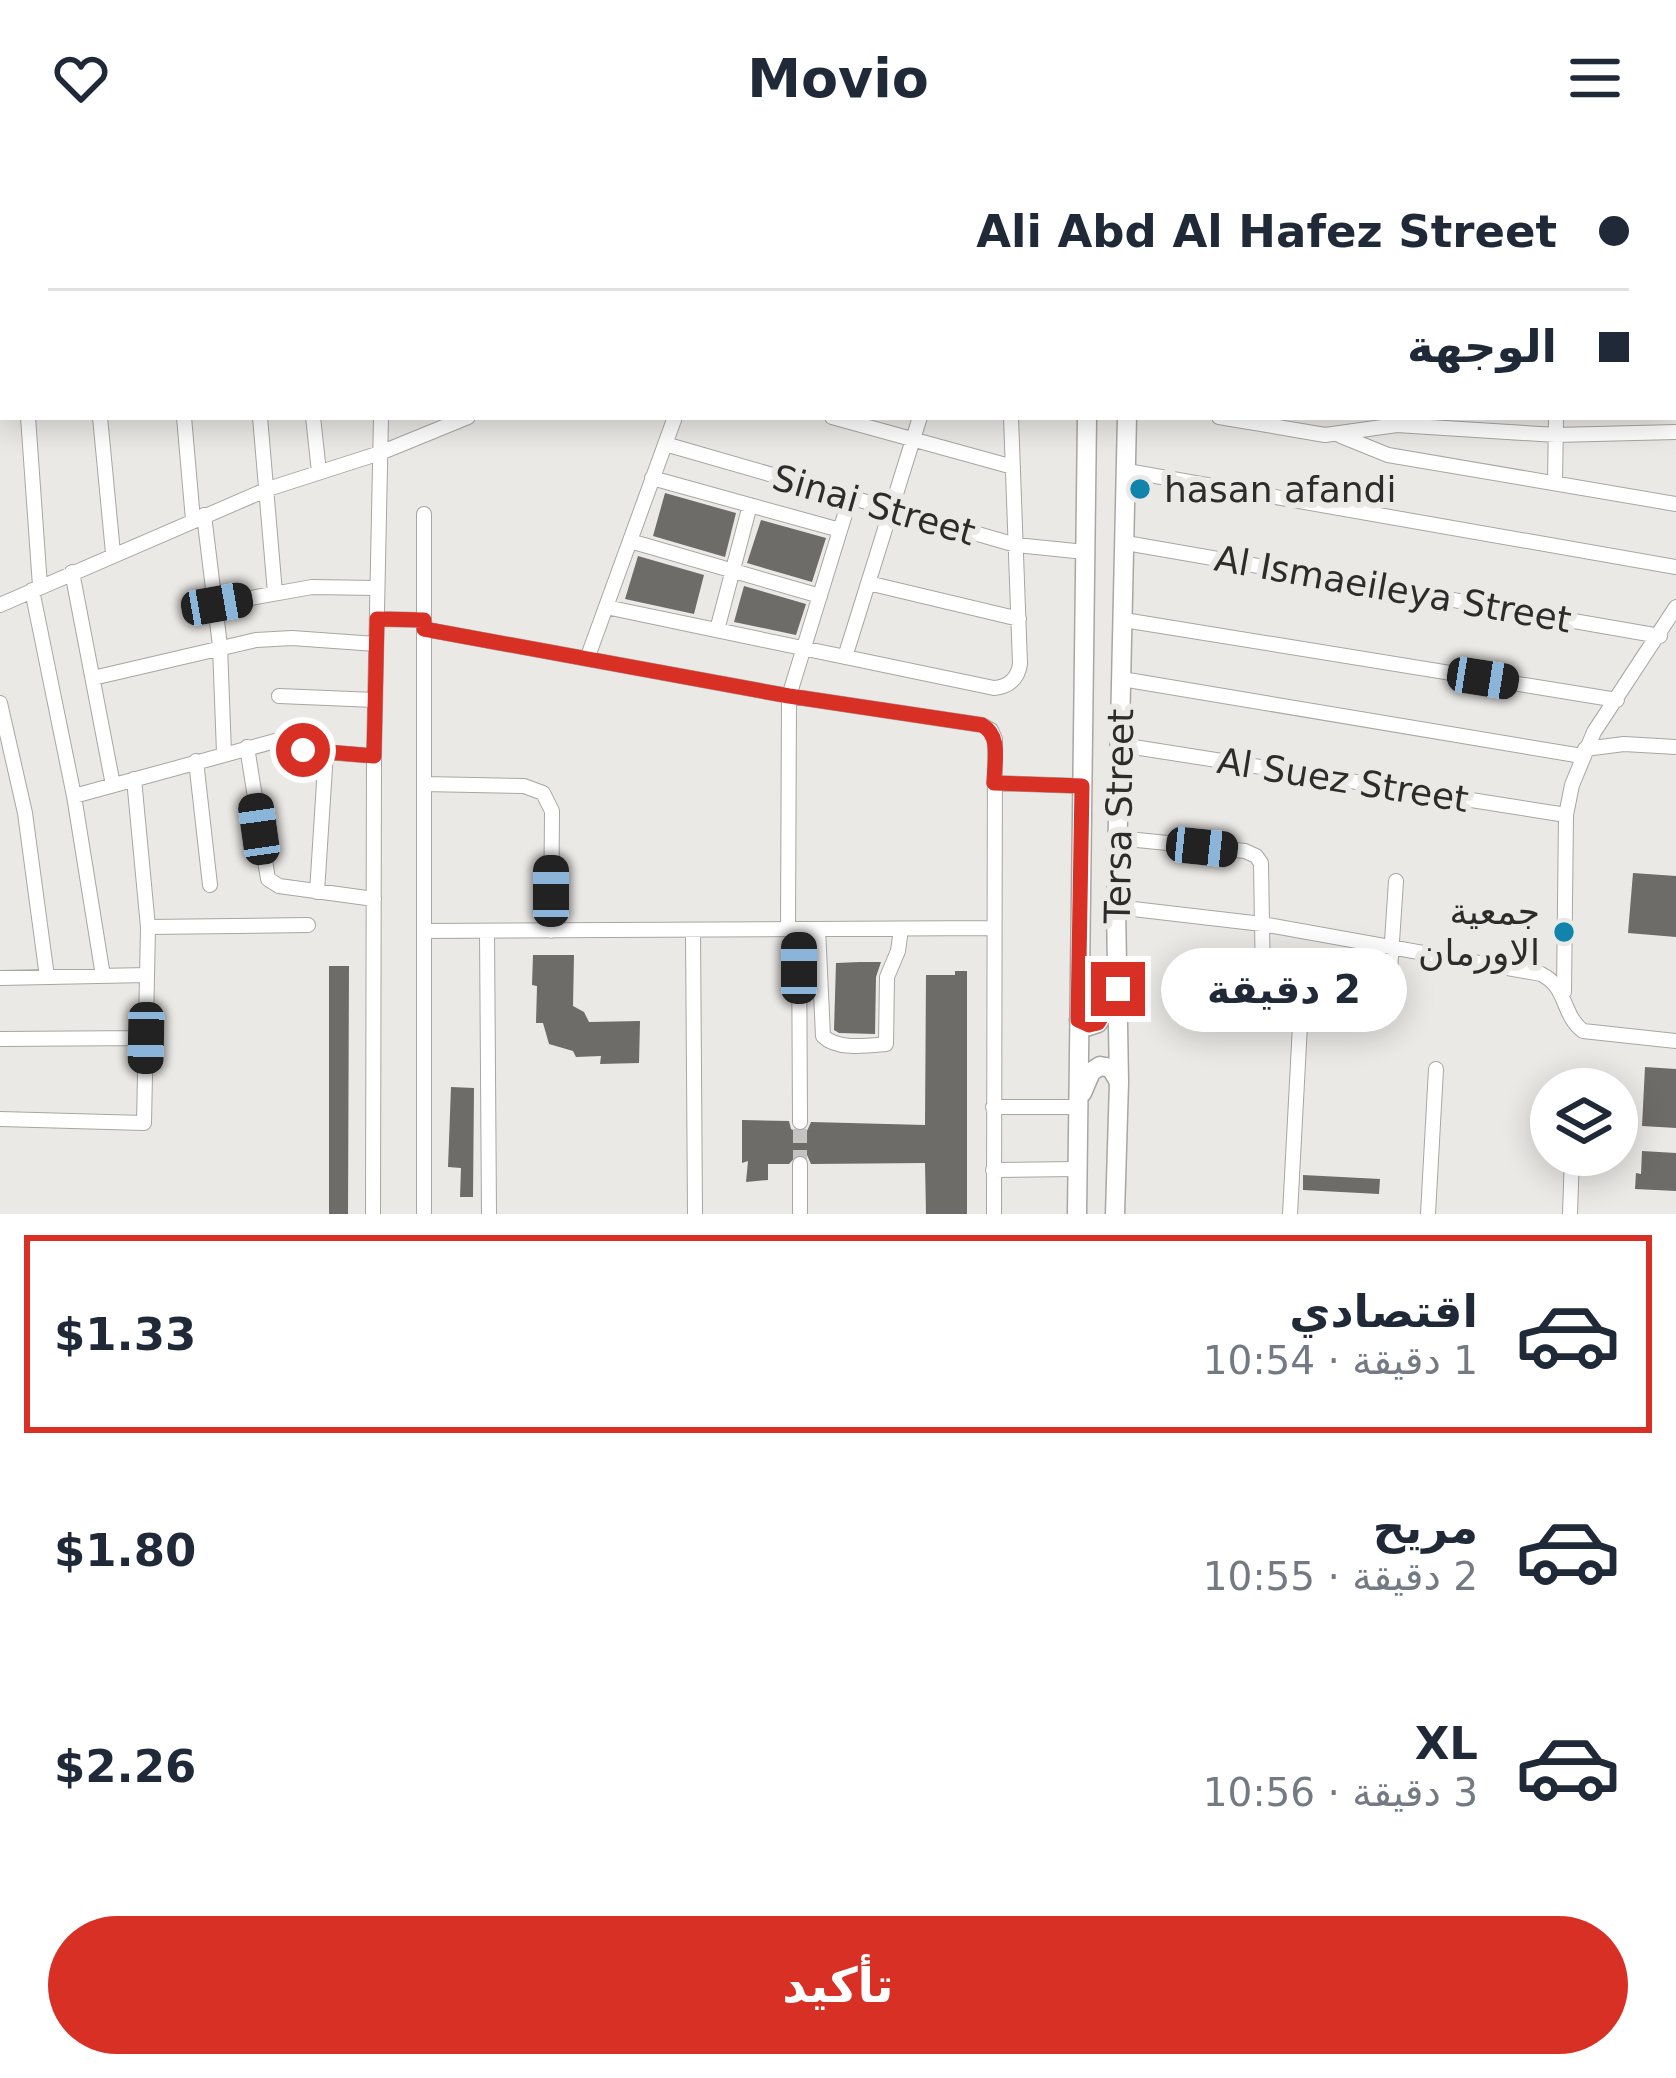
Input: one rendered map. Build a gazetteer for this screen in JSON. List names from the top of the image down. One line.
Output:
{"streets":{"main road":["Tersa Street"],"street":["Sinai Street","Al Ismaeileya Street","Al Suez Street"]},"crossings":[["Sinai Street","Tersa Street"],["Al Ismaeileya Street","Tersa Street"],["Al Suez Street","Tersa Street"]],"places":["hasan afandi","جمعية الاورمان"],"page":{"header":"Movio","banner":["Ali Abd Al Hafez Street","الوجهة"],"bubble":"2 دقيقة","list":[{"name":"اقتصادي","note":"1 دقيقة · 10:54","value":"$1.33"},{"name":"مريح","note":"2 دقيقة · 10:55","value":"$1.80"},{"name":"XL","note":"3 دقيقة · 10:56","value":"$2.26"}],"buttons":"تأكيد"}}
